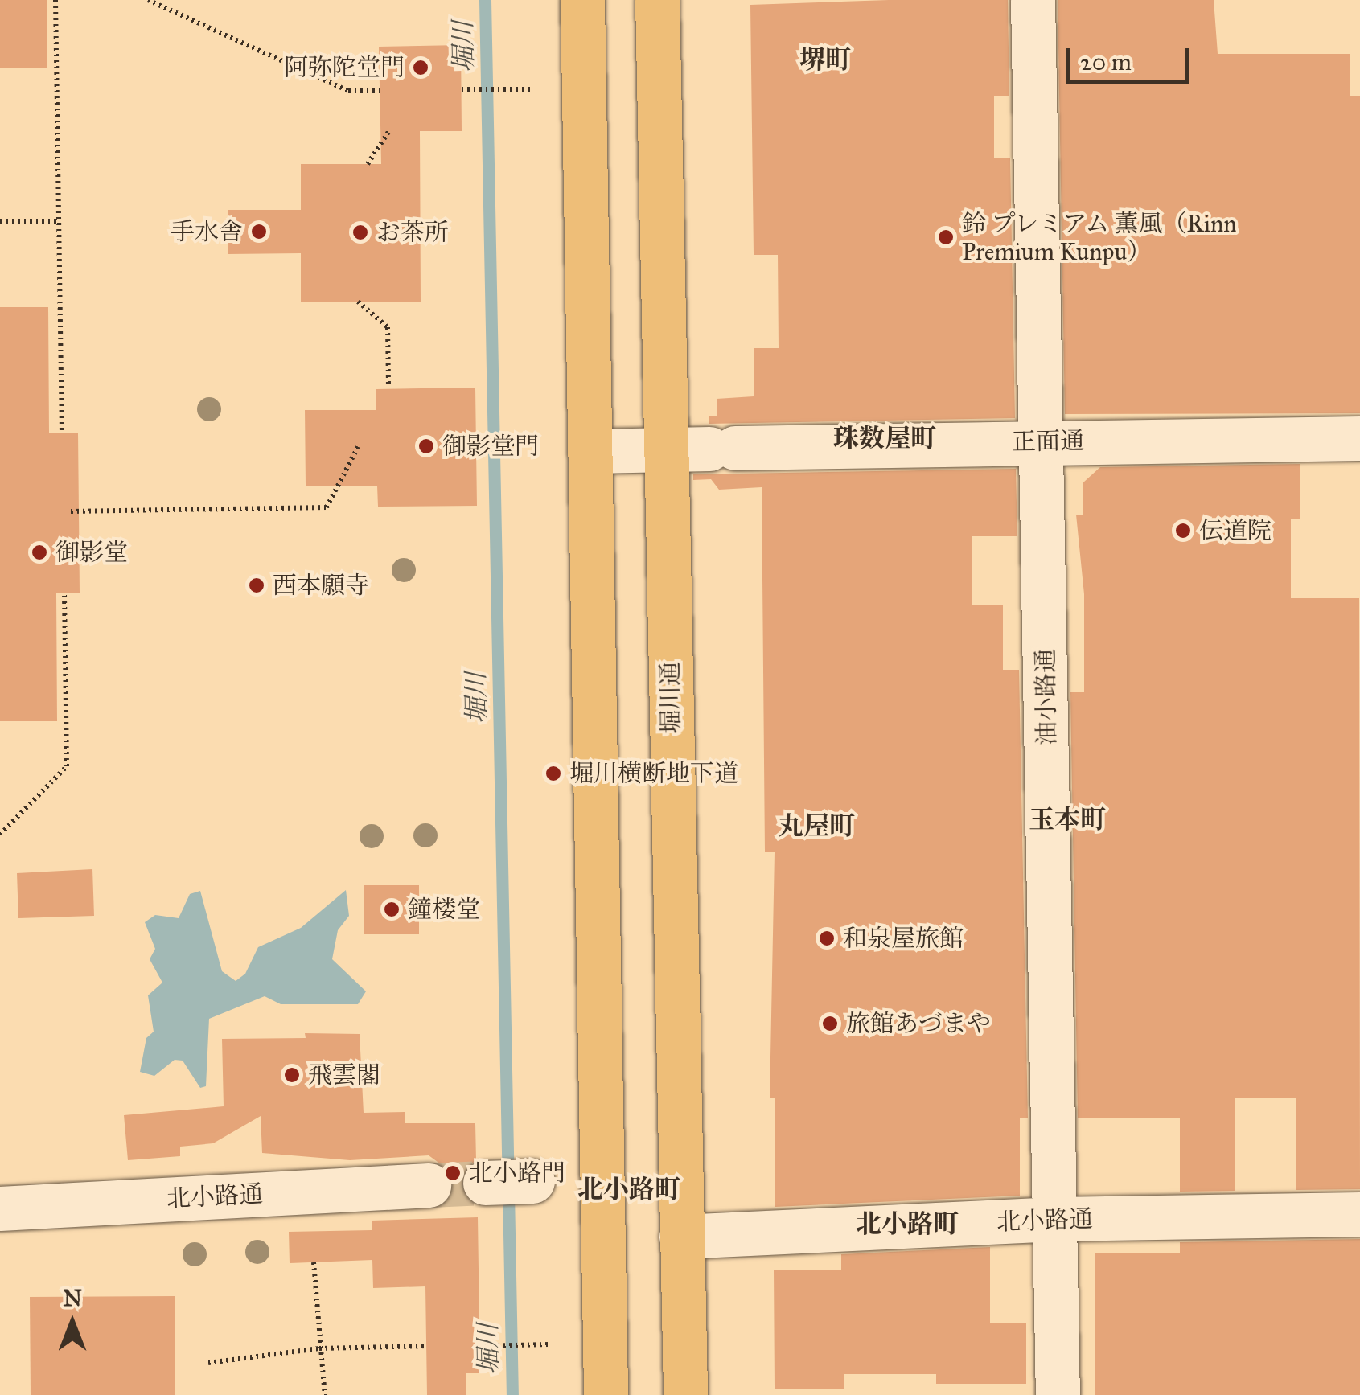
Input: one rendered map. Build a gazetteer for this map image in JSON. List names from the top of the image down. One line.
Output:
{"streets":{"highway":["堀川通"],"street":["正面通","油小路通","北小路通"]},"crossings":[["正面通","油小路通"],["正面通","堀川通"],["油小路通","北小路通"],["堀川通","北小路通"]],"districts":["堺町","珠数屋町","玉本町","丸屋町","北小路町","北小路町"],"water":["堀川"],"places":["阿弥陀堂門","手水舎","お茶所","鈴 プレミアム 薫風（Rinn Premium Kunpu）","御影堂門","伝道院","御影堂","西本願寺","堀川横断地下道","鐘楼堂","和泉屋旅館","旅館あづまや","飛雲閣","北小路門"],"scale_bar":"20 m","north":"top"}
